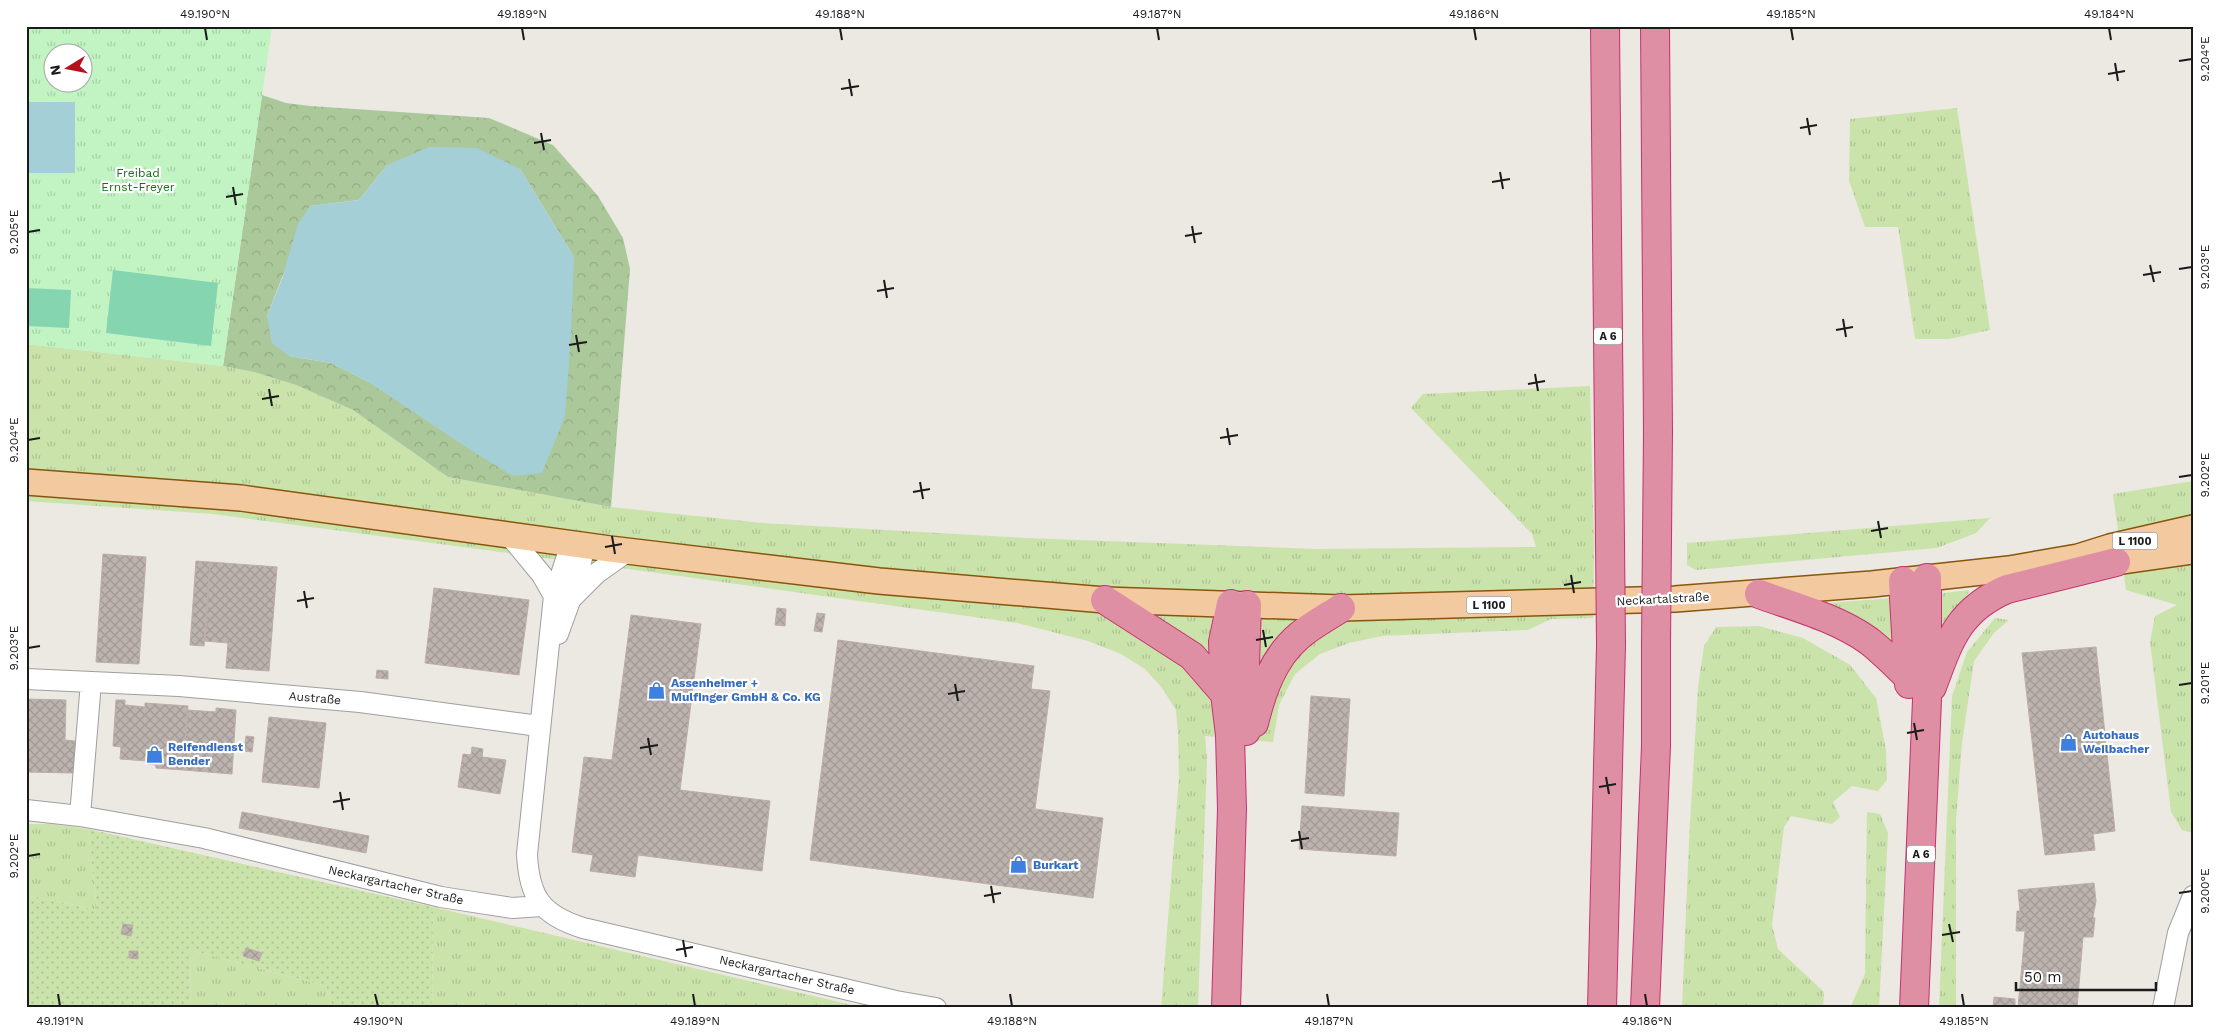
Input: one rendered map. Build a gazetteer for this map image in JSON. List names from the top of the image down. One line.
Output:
{"streets":{"highway":["A 6"],"main road":["L 1100","Neckartalstraße"],"street":["Austraße","Neckargartacher Straße"]},"crossings":[["A 6","Neckartalstraße"],["L 1100","Neckartalstraße"]],"parks":["Freibad Ernst-Freyer"],"places":{"shop":["Assenheimer + Mulfinger GmbH & Co. KG","Autohaus Weilbacher","Reifendienst Bender","Burkart"]},"scale_bar":"50 m","north":"left","coordinates":["49.190°N","49.189°N","49.188°N","49.187°N","49.186°N","49.185°N","49.184°N","9.204°E","9.205°E","9.203°E","9.202°E","9.201°E","9.200°E","49.191°N"]}
